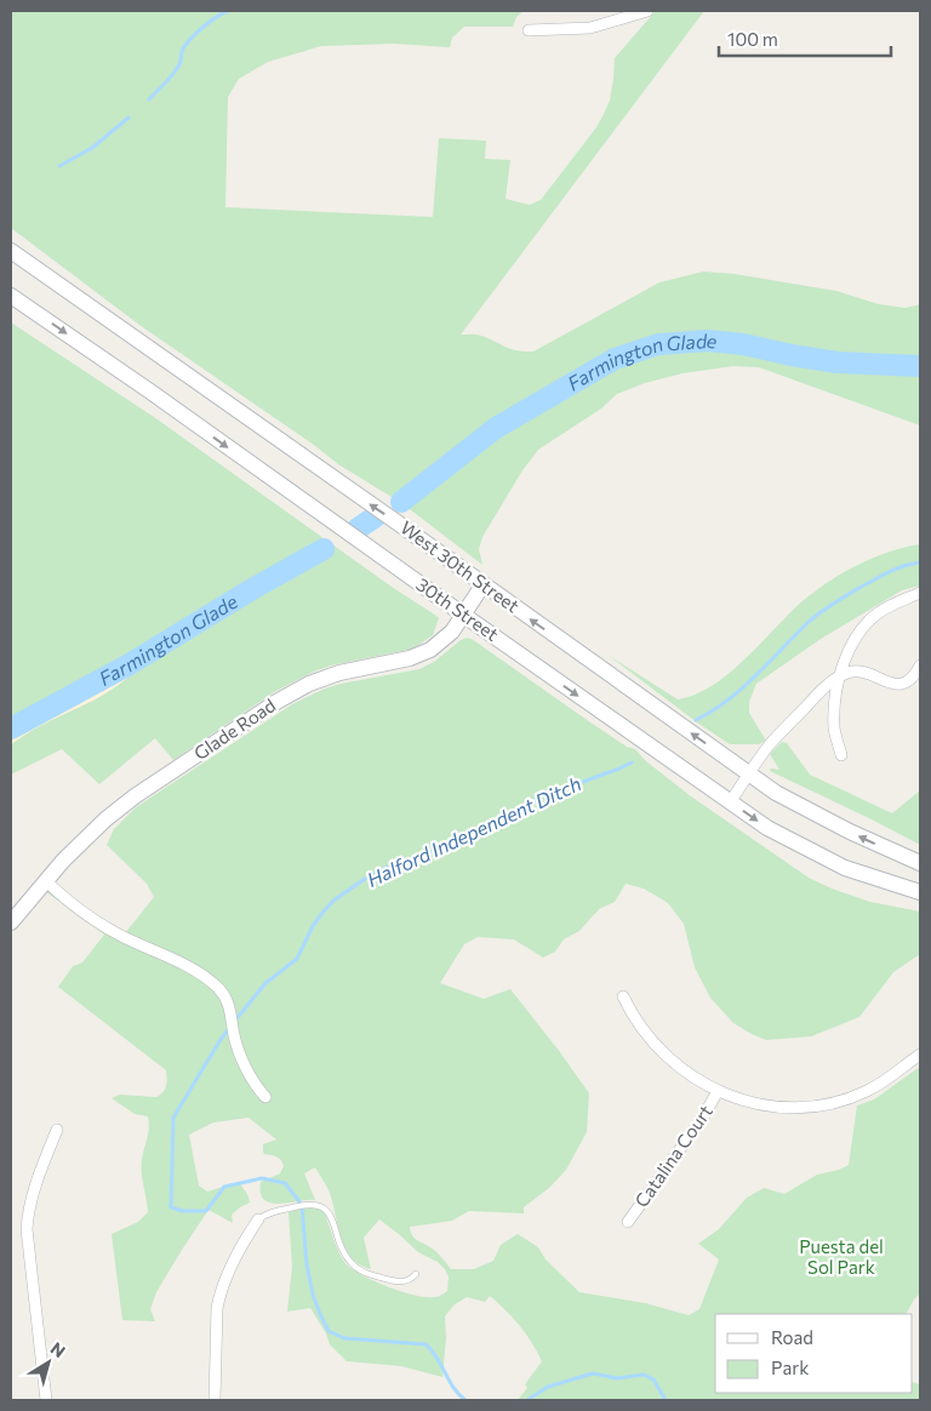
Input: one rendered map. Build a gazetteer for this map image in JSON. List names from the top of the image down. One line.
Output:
{"streets":{"main road":["West 30th Street","30th Street","Glade Road"],"street":["Catalina Court"]},"crossings":[["West 30th Street","Glade Road"],["30th Street","Glade Road"]],"one_way":["West 30th Street","30th Street"],"water":["Farmington Glade","Halford Independent Ditch"],"parks":["Puesta del Sol Park"],"legend":["Road","Park"],"scale_bar":"100 m","north":"top right"}
